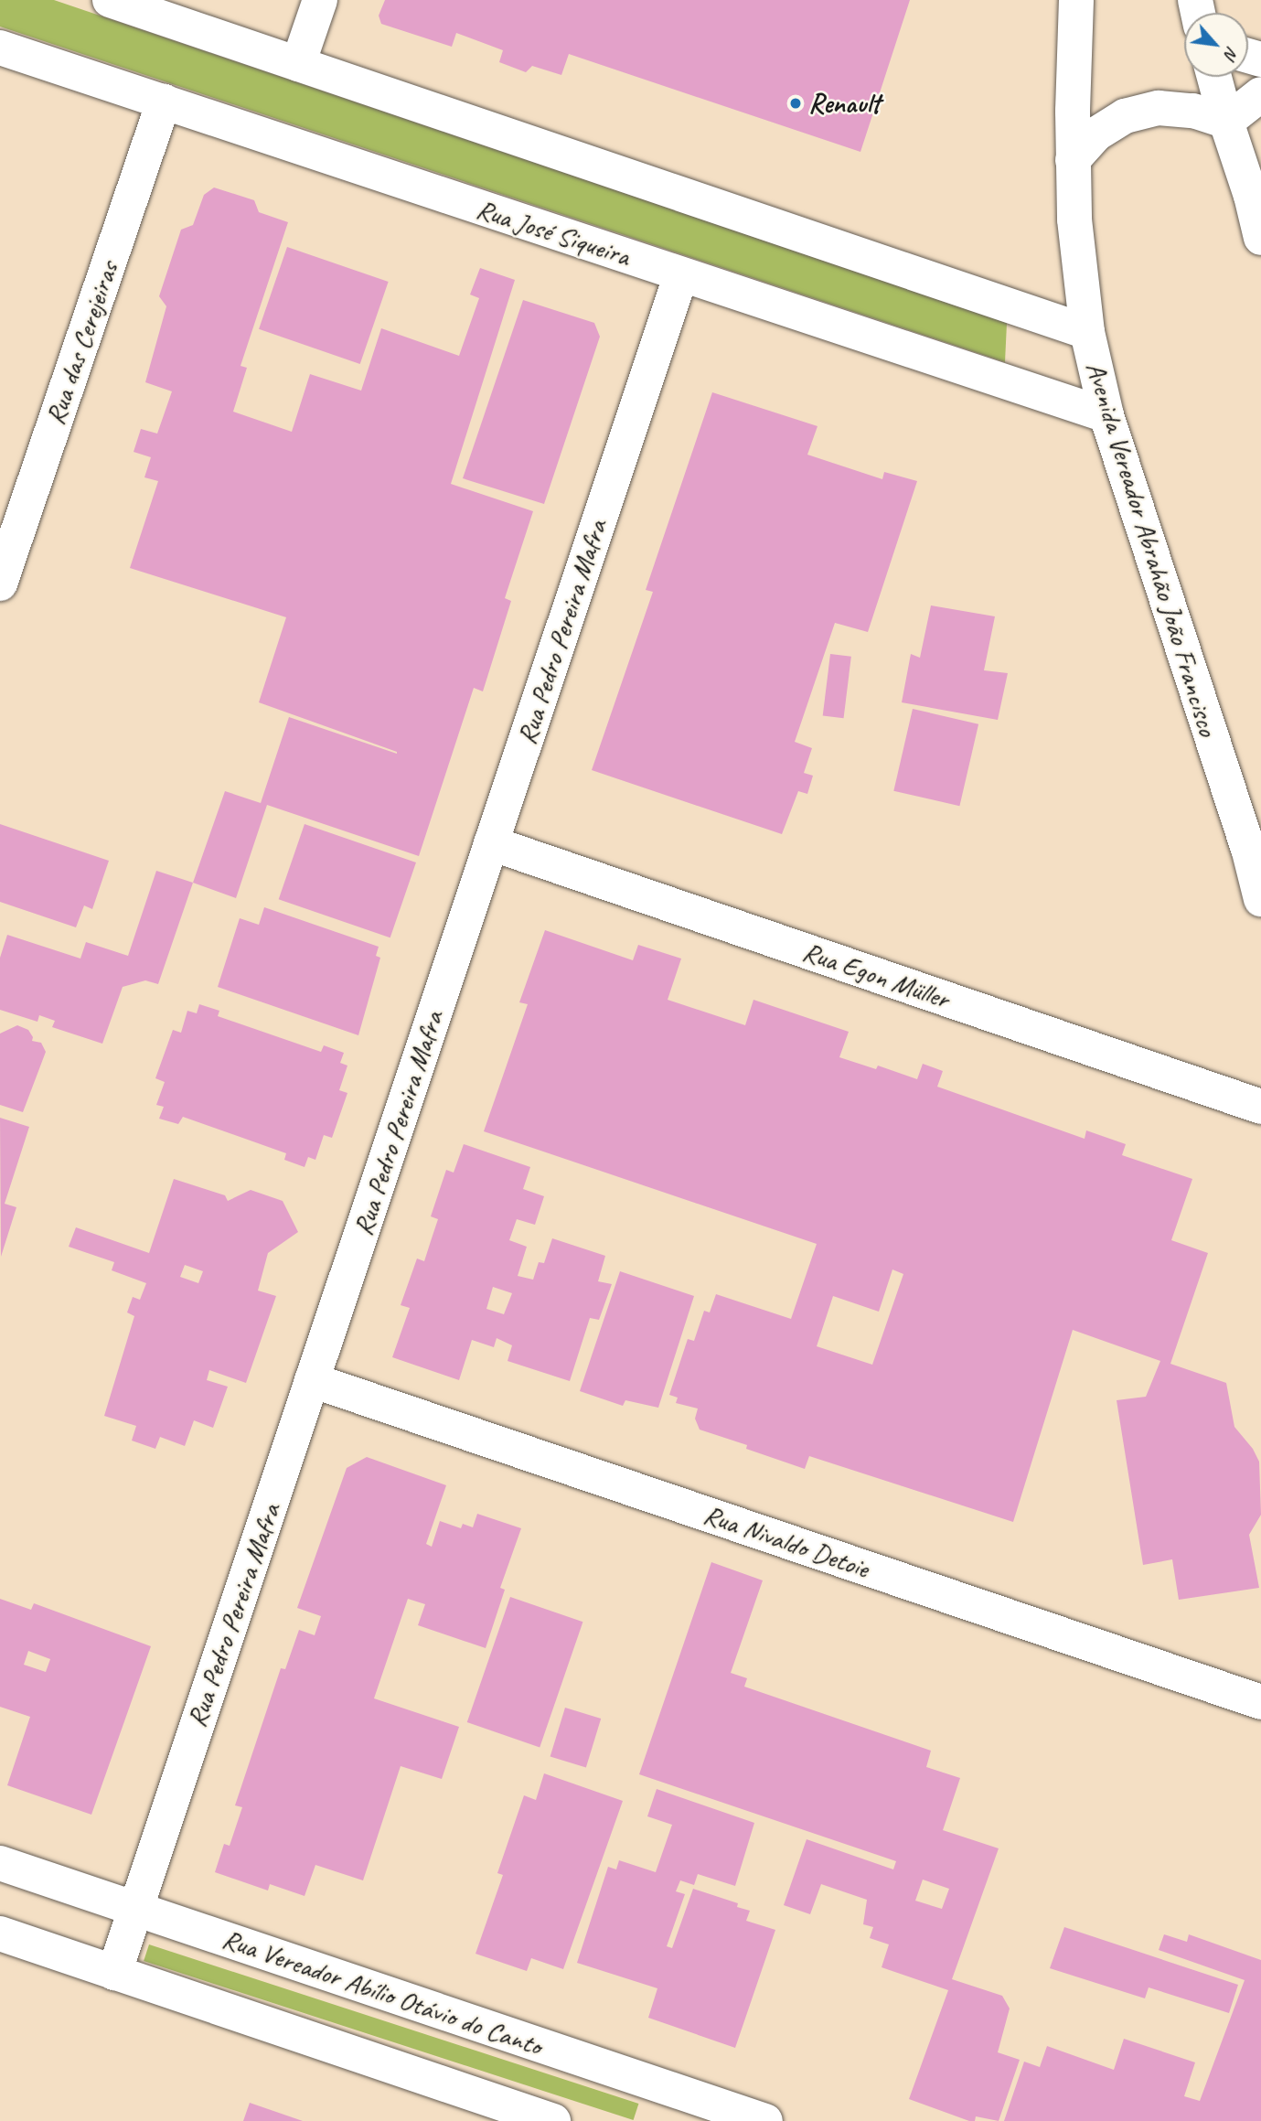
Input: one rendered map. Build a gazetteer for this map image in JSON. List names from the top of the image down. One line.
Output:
{"streets":{"street":["Rua José Siqueira","Rua das Cerejeiras","Avenida Vereador Abrahão João Francisco","Rua Pedro Pereira Mafra","Rua Egon Müller","Rua Nivaldo Detoie","Rua Vereador Abílio Otávio do Canto"]},"crossings":[["Rua José Siqueira","Rua das Cerejeiras"],["Rua José Siqueira","Avenida Vereador Abrahão João Francisco"],["Rua José Siqueira","Rua Pedro Pereira Mafra"],["Rua Pedro Pereira Mafra","Rua Egon Müller"],["Rua Pedro Pereira Mafra","Rua Nivaldo Detoie"],["Rua Pedro Pereira Mafra","Rua Vereador Abílio Otávio do Canto"]],"places":["Renault"],"north":"bottom right"}
